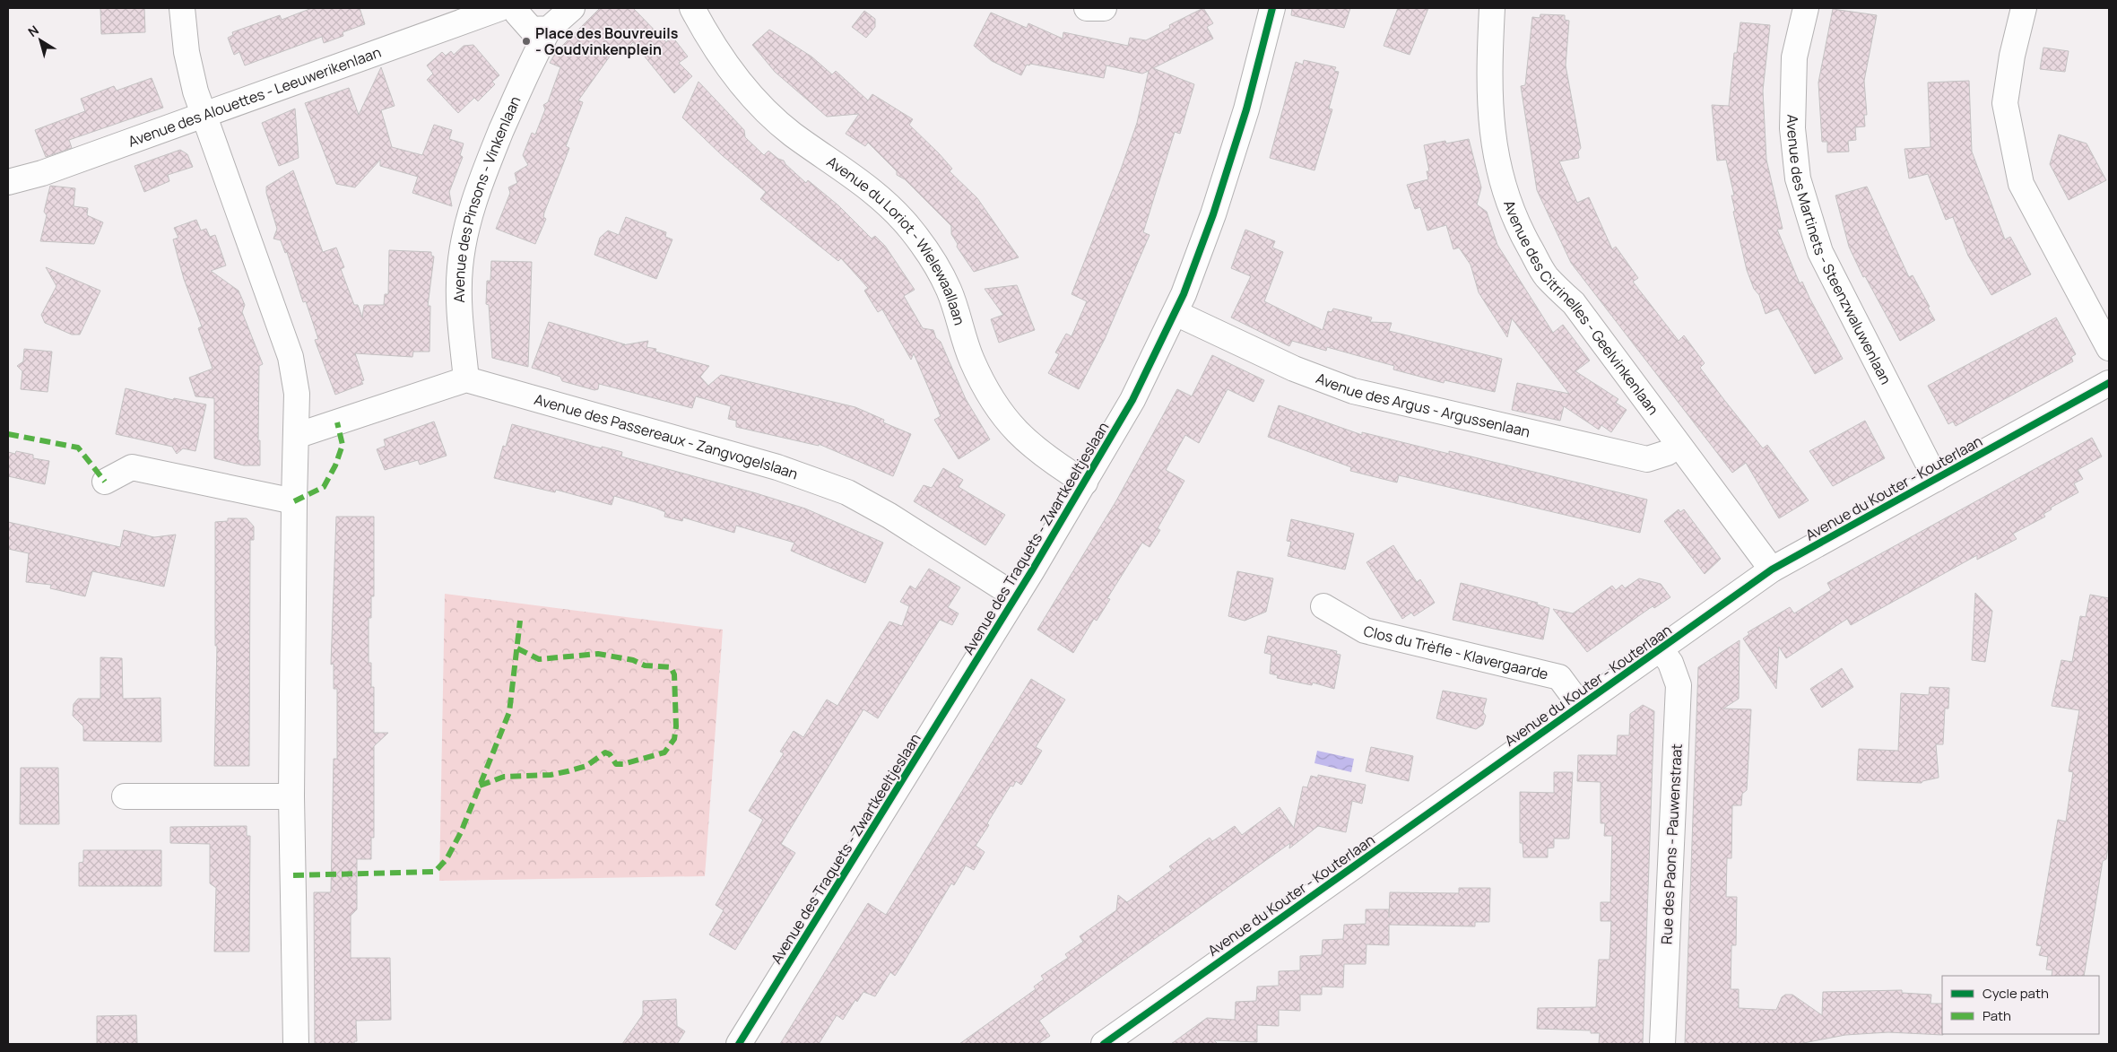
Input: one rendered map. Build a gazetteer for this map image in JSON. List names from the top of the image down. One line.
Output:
{"streets":{"street":["Avenue des Alouettes - Leeuwerikenlaan","Avenue des Pinsons - Vinkenlaan","Avenue du Loriot - Wielewaallaan","Avenue des Martinets - Steenzwaluwenlaan","Avenue des Citrinelles - Geelvinkenlaan","Avenue des Argus - Argussenlaan","Avenue des Passereaux - Zangvogelslaan","Avenue du Kouter - Kouterlaan","Avenue des Traquets - Zwartkeeltjeslaan","Clos du Trèfle - Klavergaarde","Rue des Paons - Pauwenstraat"]},"crossings":[["Avenue des Pinsons - Vinkenlaan","Avenue des Passereaux - Zangvogelslaan"],["Avenue du Loriot - Wielewaallaan","Avenue des Traquets - Zwartkeeltjeslaan"],["Avenue des Martinets - Steenzwaluwenlaan","Avenue du Kouter - Kouterlaan"],["Avenue des Citrinelles - Geelvinkenlaan","Avenue des Argus - Argussenlaan"],["Avenue des Citrinelles - Geelvinkenlaan","Avenue du Kouter - Kouterlaan"],["Avenue des Argus - Argussenlaan","Avenue des Traquets - Zwartkeeltjeslaan"],["Avenue des Passereaux - Zangvogelslaan","Avenue des Traquets - Zwartkeeltjeslaan"],["Avenue du Kouter - Kouterlaan","Clos du Trèfle - Klavergaarde"],["Avenue du Kouter - Kouterlaan","Rue des Paons - Pauwenstraat"]],"places":["Place des Bouvreuils - Goudvinkenplein"],"legend":["Cycle path","Path"],"north":"top left"}
